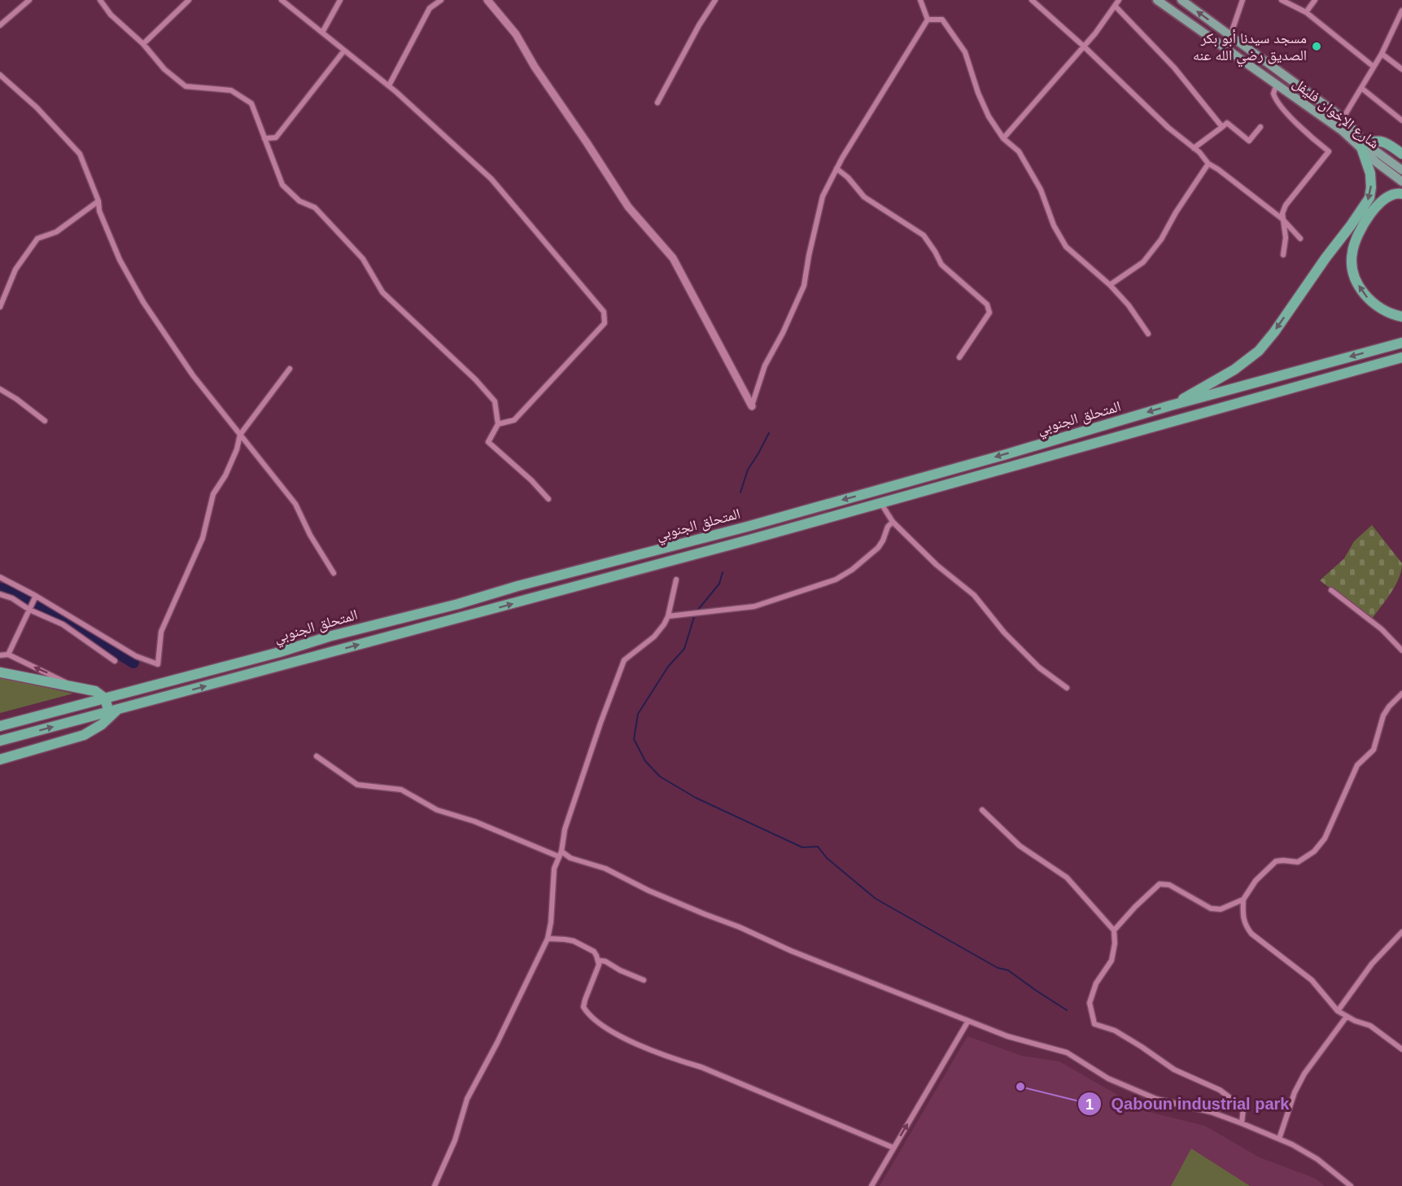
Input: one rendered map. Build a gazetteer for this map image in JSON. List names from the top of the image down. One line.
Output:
{"streets":{"highway":["المتحلق الجنوبي"],"main road":["شارع الإخوان فليفل"]},"places":["مسجد سيدنا أبو بكر الصديق رضي الله عنه","Qaboun industrial park"]}
